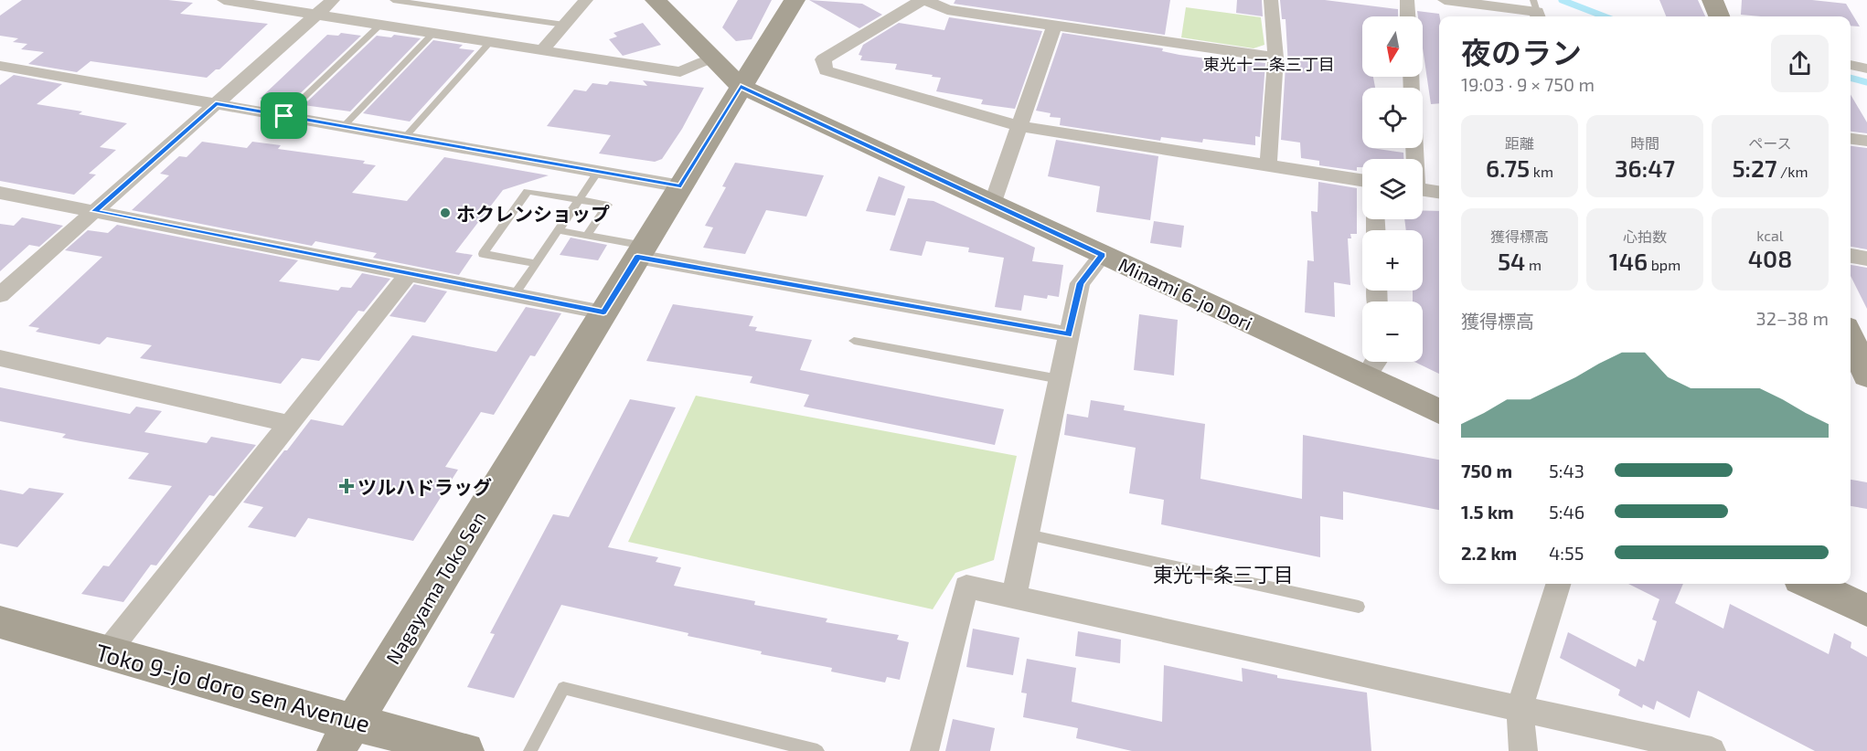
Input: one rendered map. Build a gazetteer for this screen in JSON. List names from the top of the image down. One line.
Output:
{"streets":{"street":["Minami 6-jo Dori","Nagayama Toko Sen","Toko 9-jo doro sen Avenue"]},"crossings":[["Minami 6-jo Dori","Nagayama Toko Sen"],["Nagayama Toko Sen","Toko 9-jo doro sen Avenue"]],"districts":["東光十二条三丁目","東光十条三丁目"],"places":{"other":["ホクレンショップ"],"health":["ツルハドラッグ"]},"north":"bottom","page":{"map_buttons":["+","−"],"heading":["夜のラン","19:03 · 9 × 750 m"],"stats":[["距離","6.75 km"],["時間","36:47"],["ペース","5:27 /km"],["獲得標高","54 m"],["心拍数","146 bpm"],["kcal","408"]],"chart":["獲得標高","32–38 m"],"list":[{"name":"750 m","note":"5:43"},{"name":"1.5 km","note":"5:46"},{"name":"2.2 km","note":"4:55"}]}}
